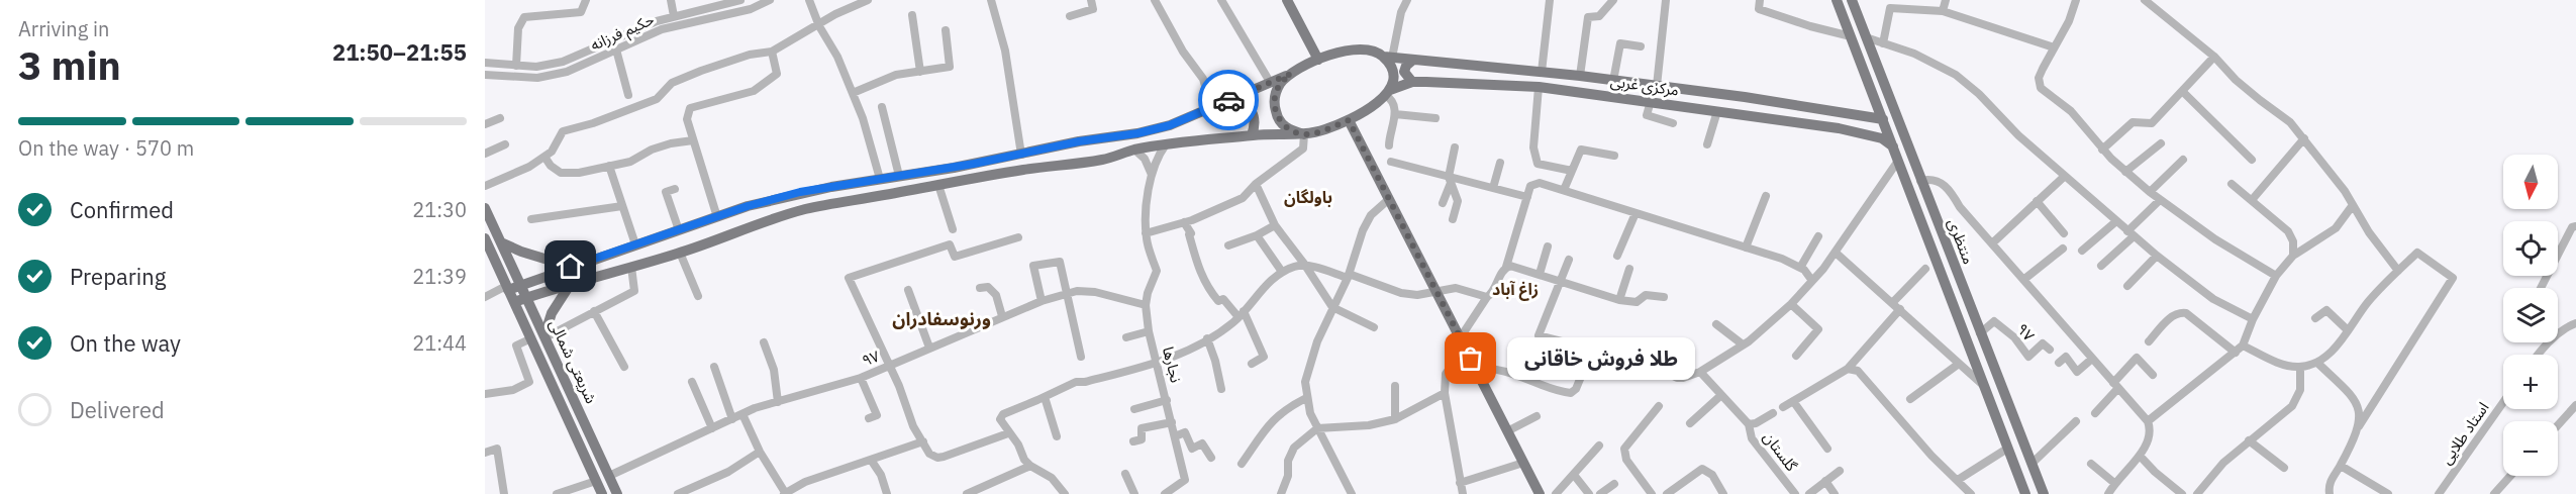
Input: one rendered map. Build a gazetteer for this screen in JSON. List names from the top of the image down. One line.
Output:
{"streets":{"main road":["مرکزی غربی","منتظری","شریعتی شمالی"],"street":["حکیم فرزانه","۹۷","نجارها","استاد طلایی","گلستان"]},"crossings":[["مرکزی غربی","منتظری"],["مرکزی غربی","شریعتی شمالی"],["منتظری","۹۷"],["۹۷","شریعتی شمالی"],["۹۷","نجارها"]],"districts":["باولگان","زاغ آباد","ورنوسفادران"],"places":["طلا فروش خاقانی"],"north":"bottom","page":{"heading":["3 min","Arriving in","21:50–21:55"],"bar":"On the way · 570 m","map_buttons":["+","−"],"list":[["Confirmed","21:30"],["Preparing","21:39"],["On the way","21:44"],"Delivered"],"bubble":"طلا فروش خاقانی"}}
